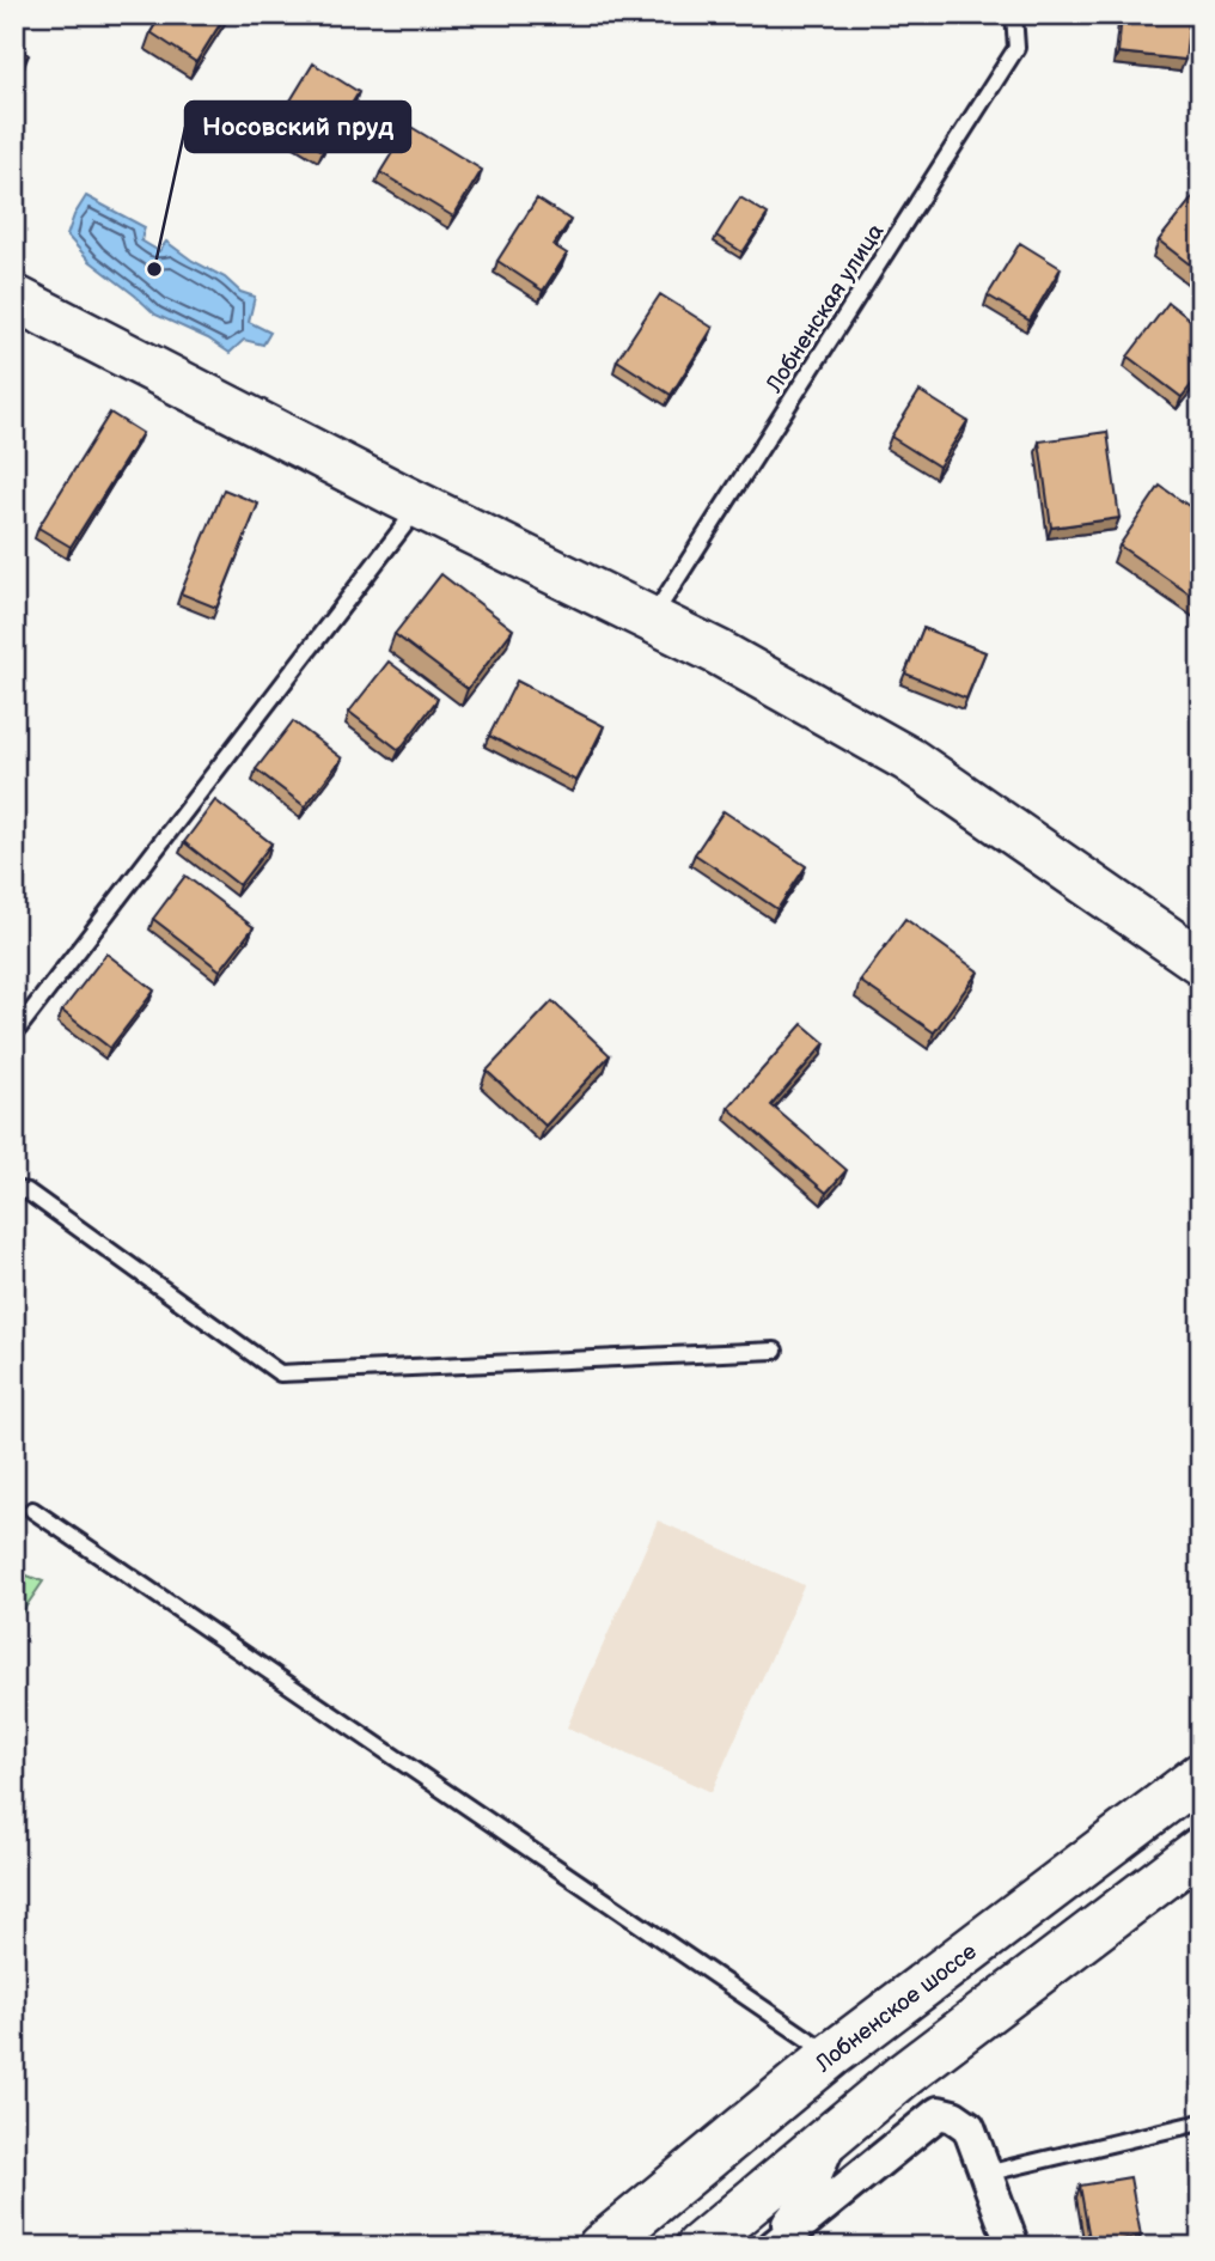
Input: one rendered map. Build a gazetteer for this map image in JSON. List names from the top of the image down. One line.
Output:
{"streets":{"main road":["Лобненское шоссе"],"lane":["Лобненская улица"]},"places":["Носовский пруд"]}
